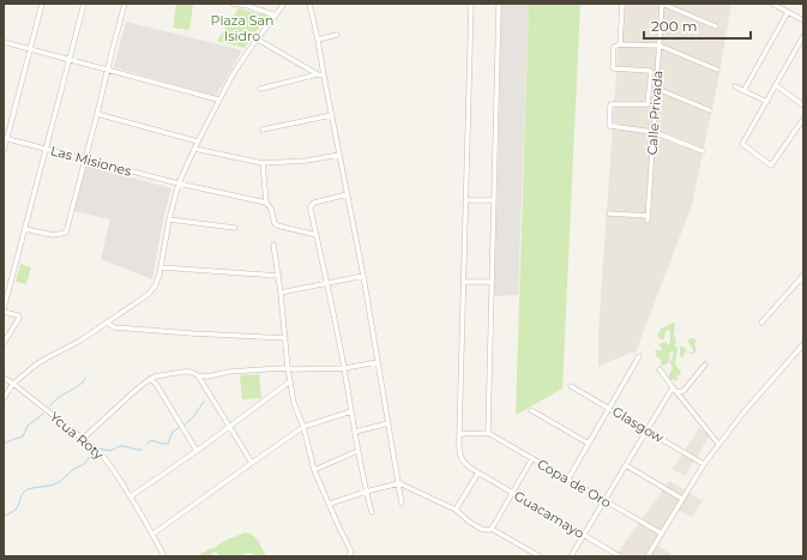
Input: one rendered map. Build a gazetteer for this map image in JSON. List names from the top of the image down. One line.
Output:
{"streets":{"street":["Calle Privada","Las Misiones","Glasgow","Ycua Roty","Copa de Oro","Guacamayo"]},"parks":["Plaza San Isidro"],"scale_bar":"200 m"}
